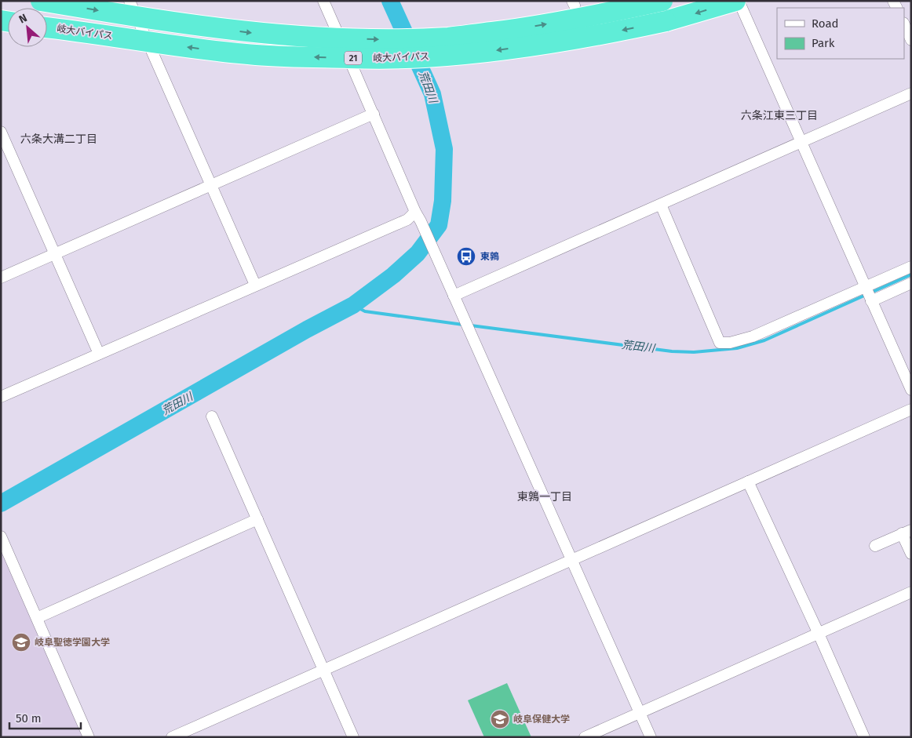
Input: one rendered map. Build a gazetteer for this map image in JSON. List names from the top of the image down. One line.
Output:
{"streets":{"highway":["岐大バイパス","21"]},"districts":["六条江東三丁目","六条大溝二丁目","東鶉一丁目"],"water":["荒田川"],"places":{"bus stop":["東鶉"],"school or university":["岐阜聖徳学園大学","岐阜保健大学"]},"legend":["Road","Park"],"scale_bar":"50 m","north":"top left"}
